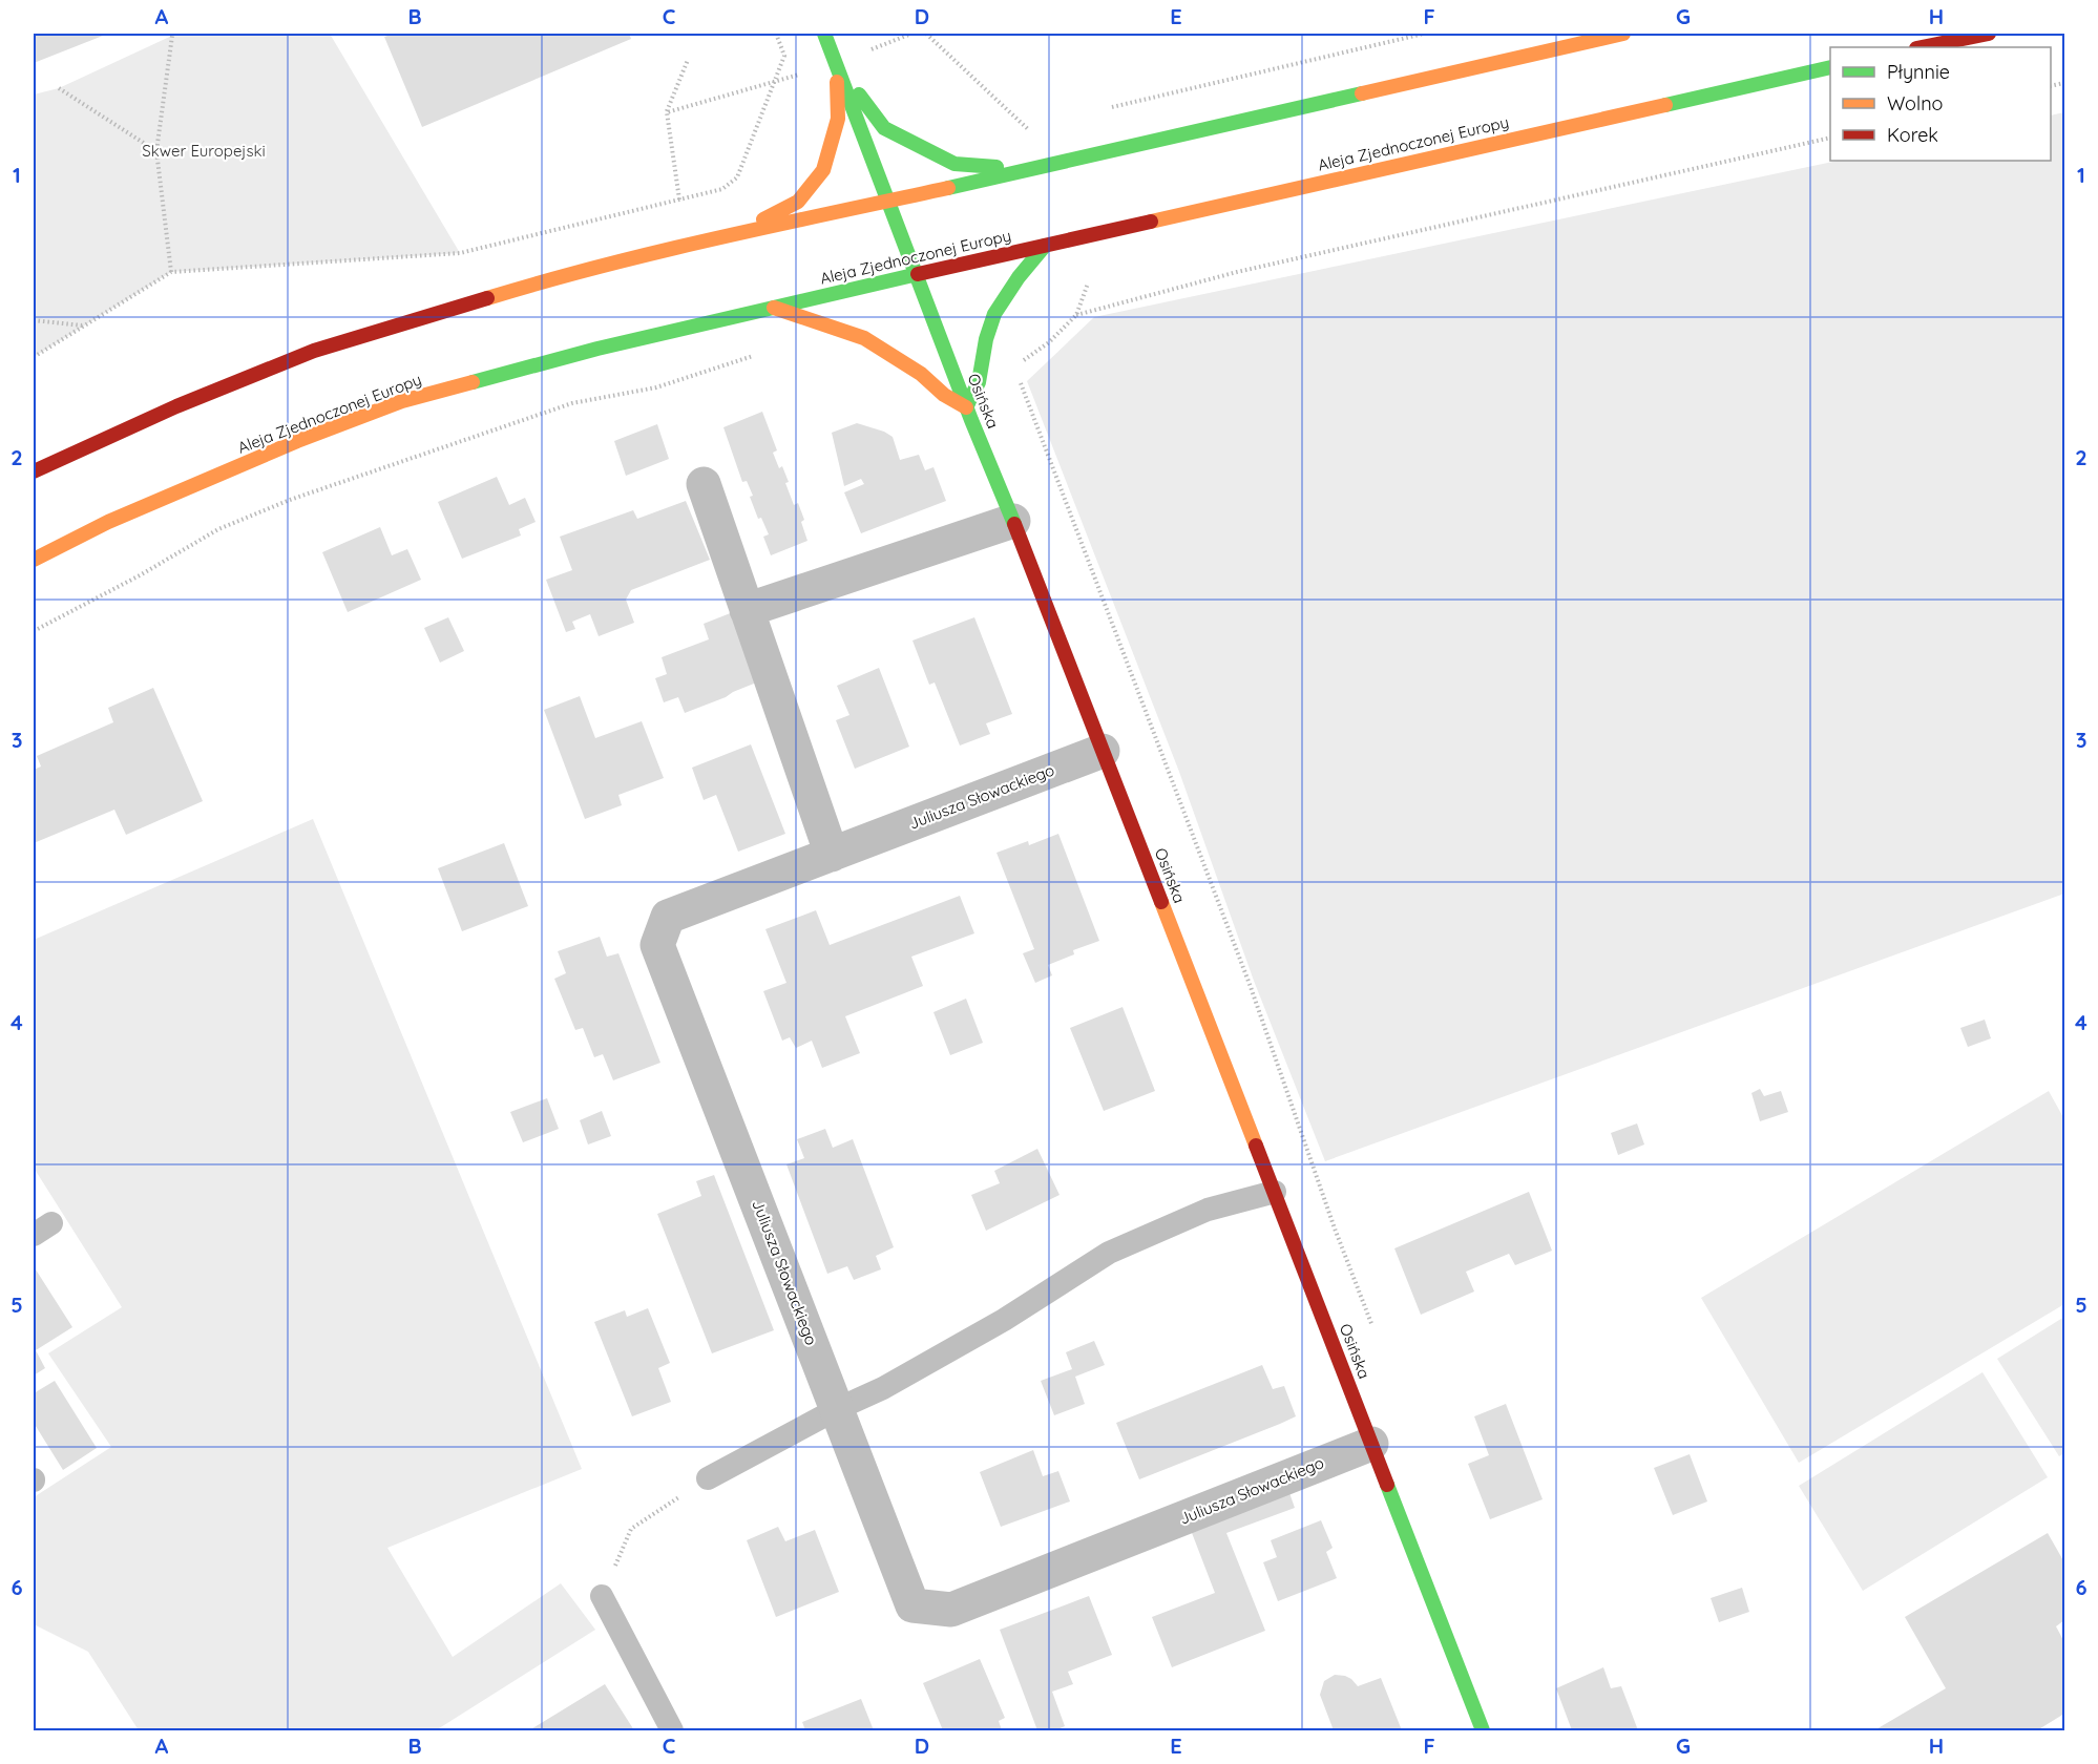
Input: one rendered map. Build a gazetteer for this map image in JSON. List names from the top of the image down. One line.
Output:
{"streets":{"main road":["Aleja Zjednoczonej Europy","Osińska"],"street":["Juliusza Słowackiego"]},"crossings":[["Aleja Zjednoczonej Europy","Osińska"],["Osińska","Juliusza Słowackiego"]],"parks":["Skwer Europejski"],"legend":["Płynnie","Wolno","Korek"],"grid":{"columns":["A","B","C","D","E","F","G","H"],"rows":["1","2","3","4","5","6"]}}
